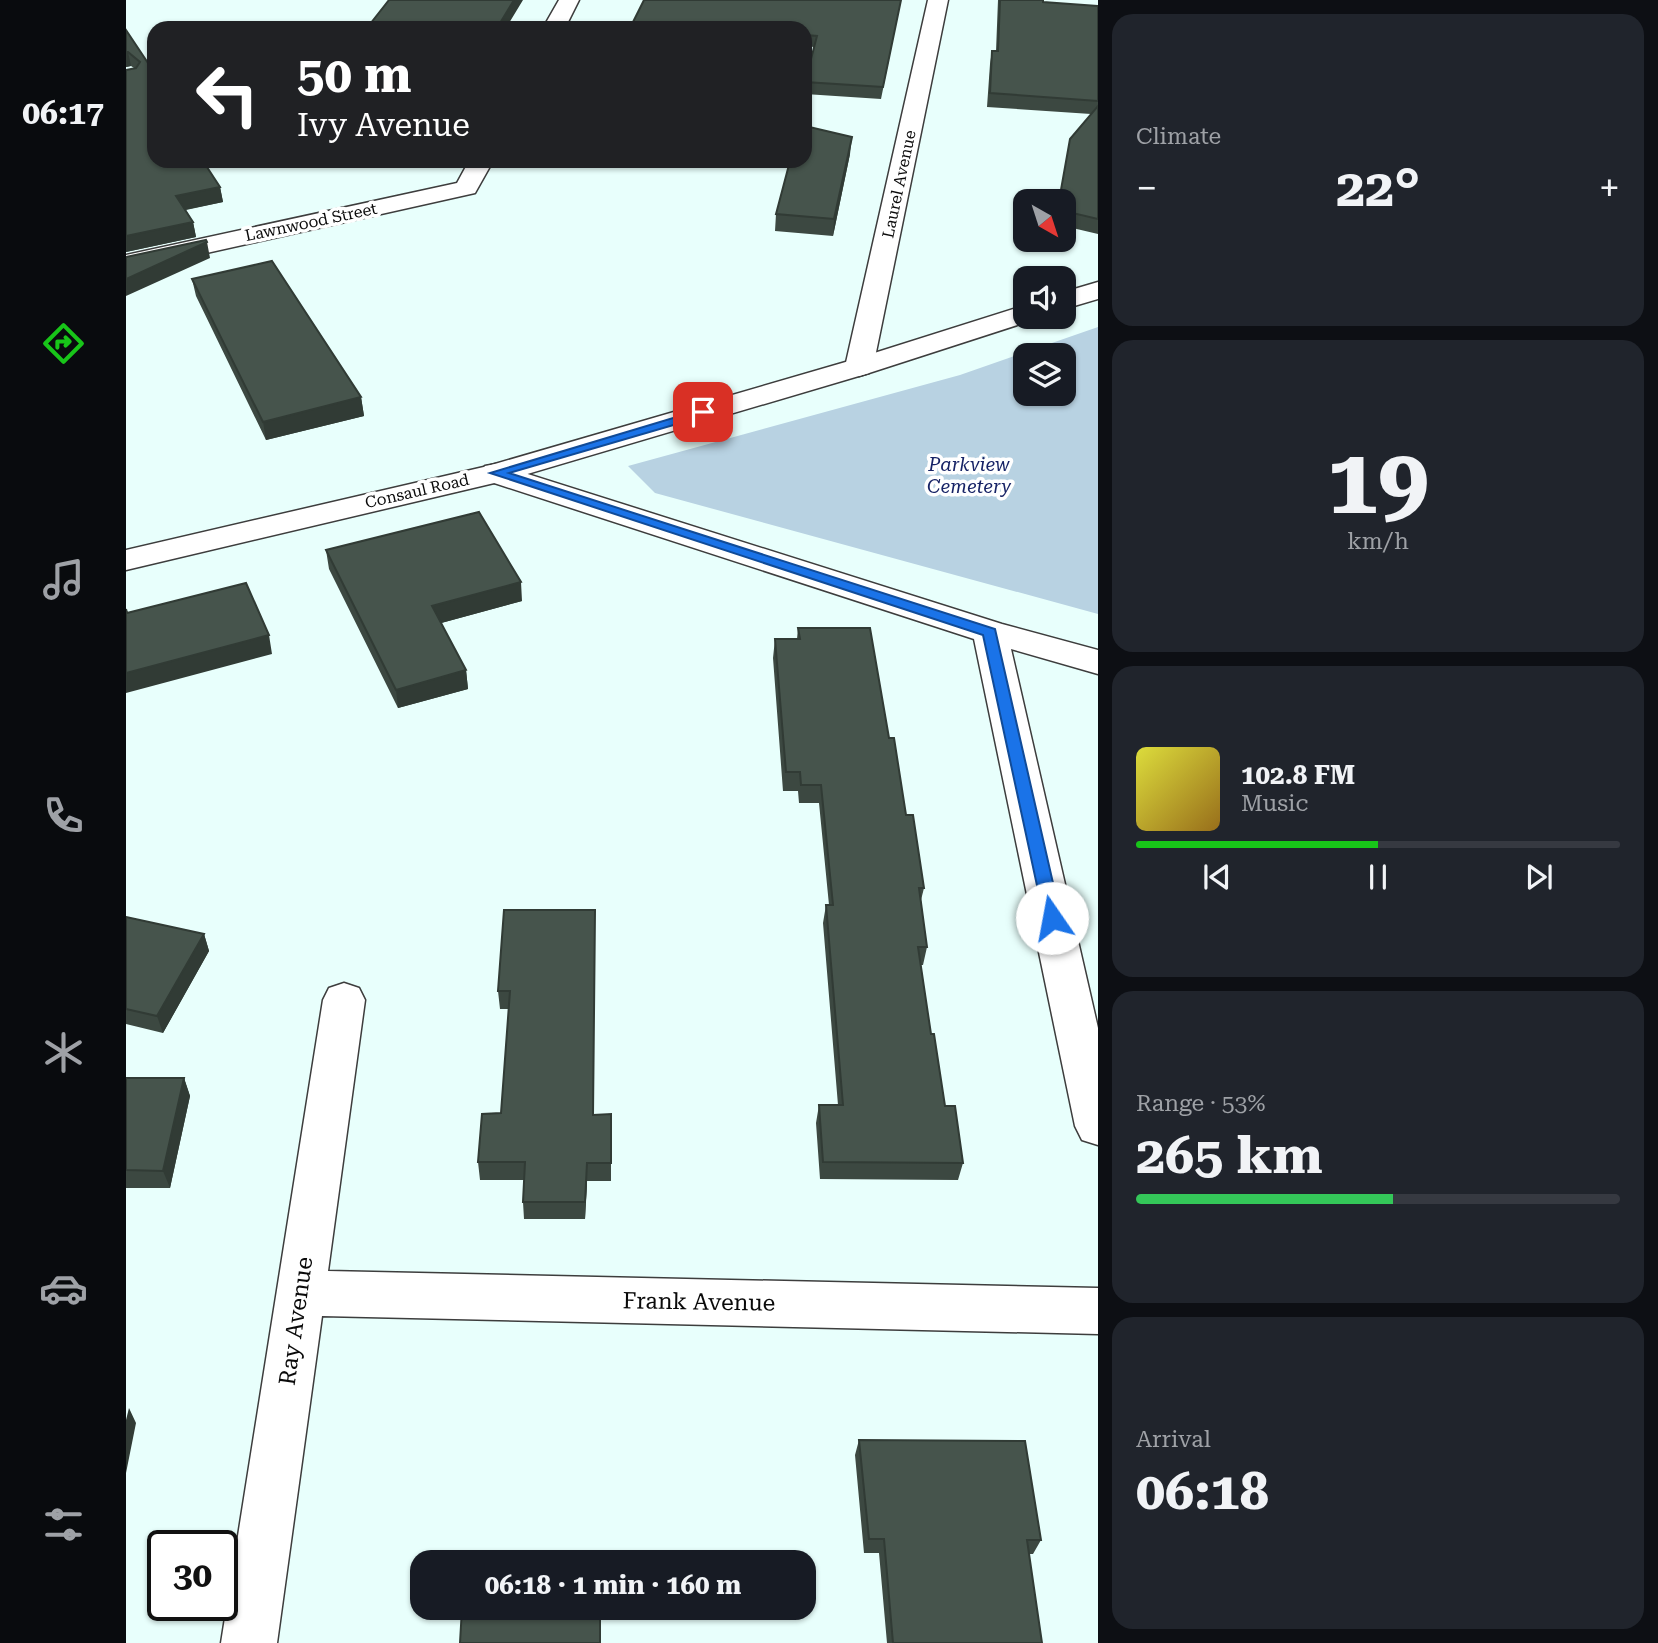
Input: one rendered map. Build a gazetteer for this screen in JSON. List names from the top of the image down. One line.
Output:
{"streets":{"street":["Laurel Avenue","Lawnwood Street","Consaul Road","Frank Avenue","Ray Avenue"]},"crossings":[["Laurel Avenue","Consaul Road"],["Frank Avenue","Ray Avenue"]],"parks":["Parkview Cemetery"],"north":"bottom right","page":{"tabs":"06:17","tile":["Climate",["19","km/h"],["Range · 53%","265 km"],["Arrival","06:18"]],"turn":["50 m","Ivy Avenue"],"heat":["−","22°","+"],"song":["102.8 FM","Music"],"limit":"30","trip":"06:18 · 1 min · 160 m"}}
